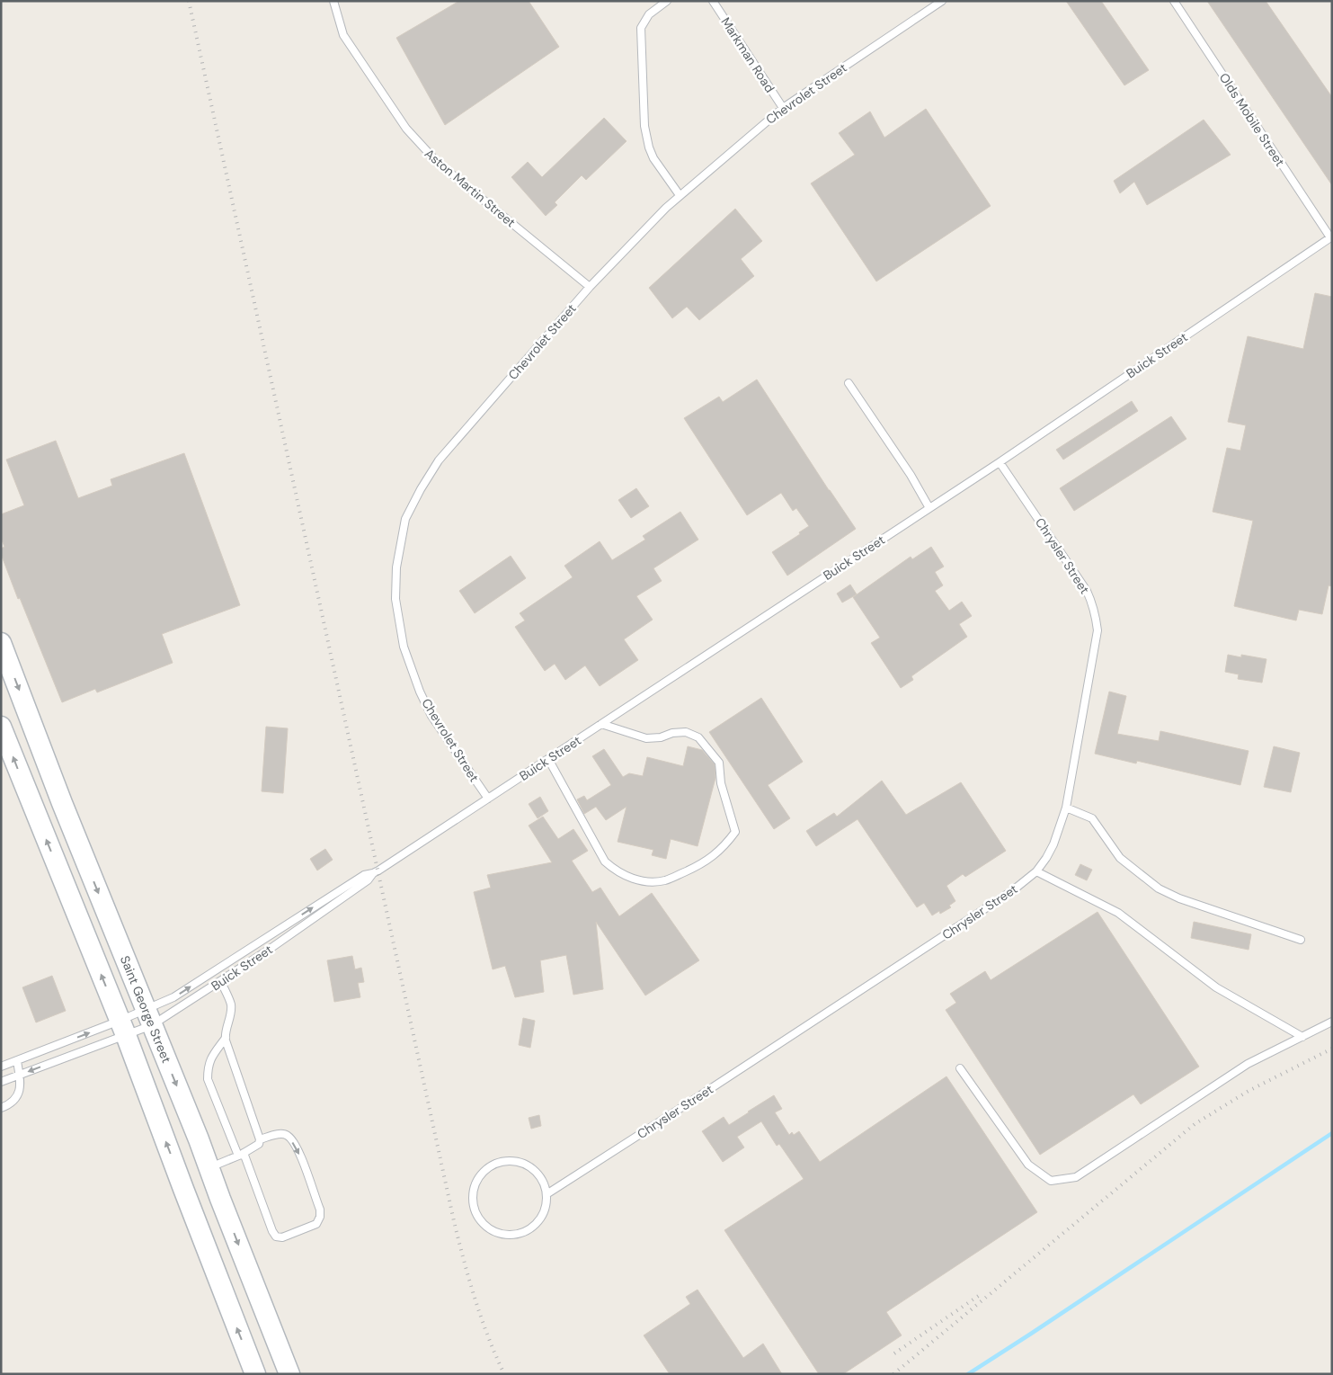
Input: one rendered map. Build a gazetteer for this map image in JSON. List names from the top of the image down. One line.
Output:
{"streets":{"main road":["Saint George Street"],"lane":["Markman Road","Chevrolet Street","Olds Mobile Street","Aston Martin Street","Buick Street","Chrysler Street"]},"crossings":[["Markman Road","Chevrolet Street"],["Chevrolet Street","Aston Martin Street"],["Chevrolet Street","Buick Street"],["Olds Mobile Street","Buick Street"],["Buick Street","Chrysler Street"],["Buick Street","Saint George Street"]]}
